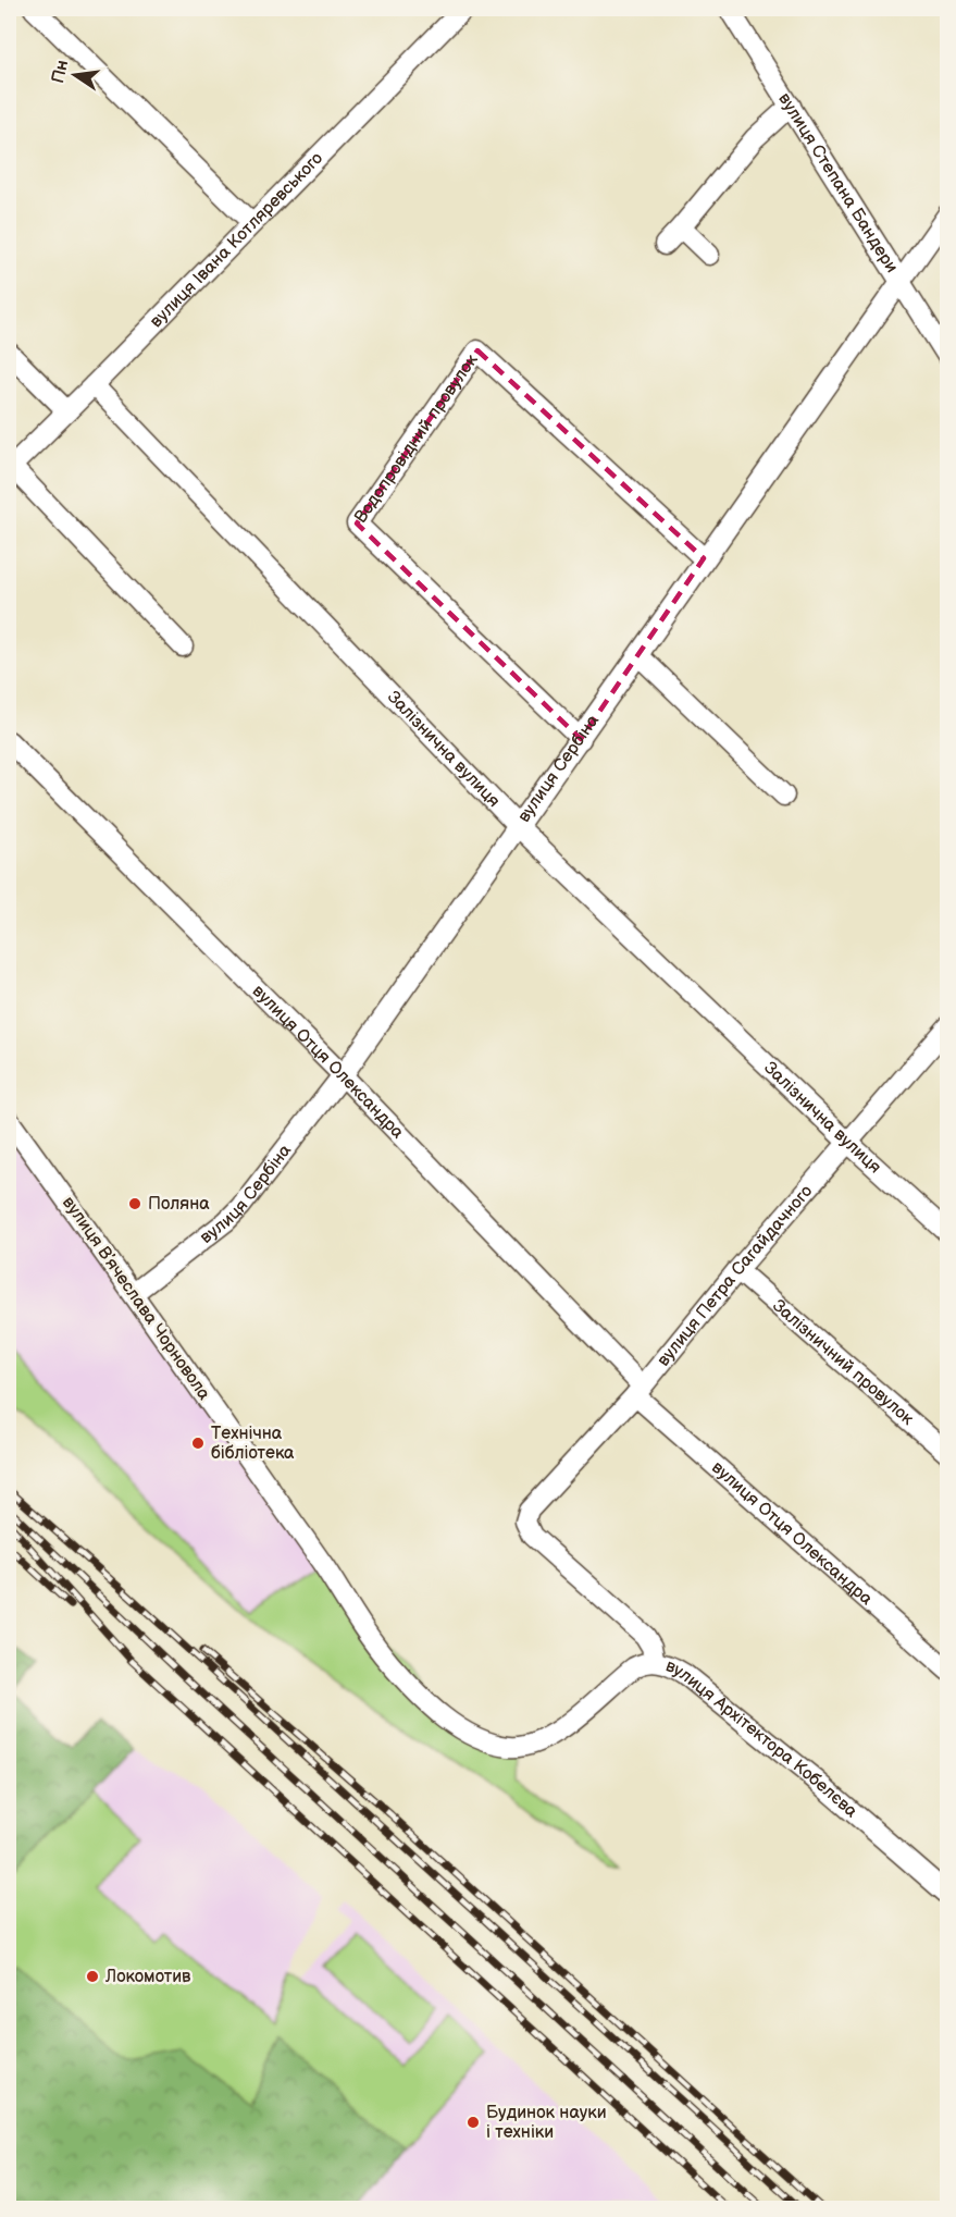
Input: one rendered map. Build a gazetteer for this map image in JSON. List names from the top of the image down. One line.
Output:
{"streets":{"street":["вулиця Степана Бандери","вулиця Івана Котляревського","Водопровідний провулок","Залізнична вулиця","вулиця Сербіна","вулиця Отця Олександра","вулиця Петра Сагайдачного","вулиця Вʼячеслава Чорновола","Залізничний провулок","вулиця Архітектора Кобелєва"]},"crossings":[["вулиця Степана Бандери","вулиця Сербіна"],["вулиця Івана Котляревського","Залізнична вулиця"],["Водопровідний провулок","вулиця Сербіна"],["Залізнична вулиця","вулиця Сербіна"],["Залізнична вулиця","вулиця Петра Сагайдачного"],["вулиця Сербіна","вулиця Отця Олександра"],["вулиця Сербіна","вулиця Вʼячеслава Чорновола"],["вулиця Отця Олександра","вулиця Петра Сагайдачного"],["вулиця Петра Сагайдачного","Залізничний провулок"],["вулиця Петра Сагайдачного","вулиця Архітектора Кобелєва"],["вулиця Вʼячеслава Чорновола","вулиця Архітектора Кобелєва"]],"places":["Поляна","Технічна бібліотека","Локомотив","Будинок науки і техніки"],"north":"left"}
